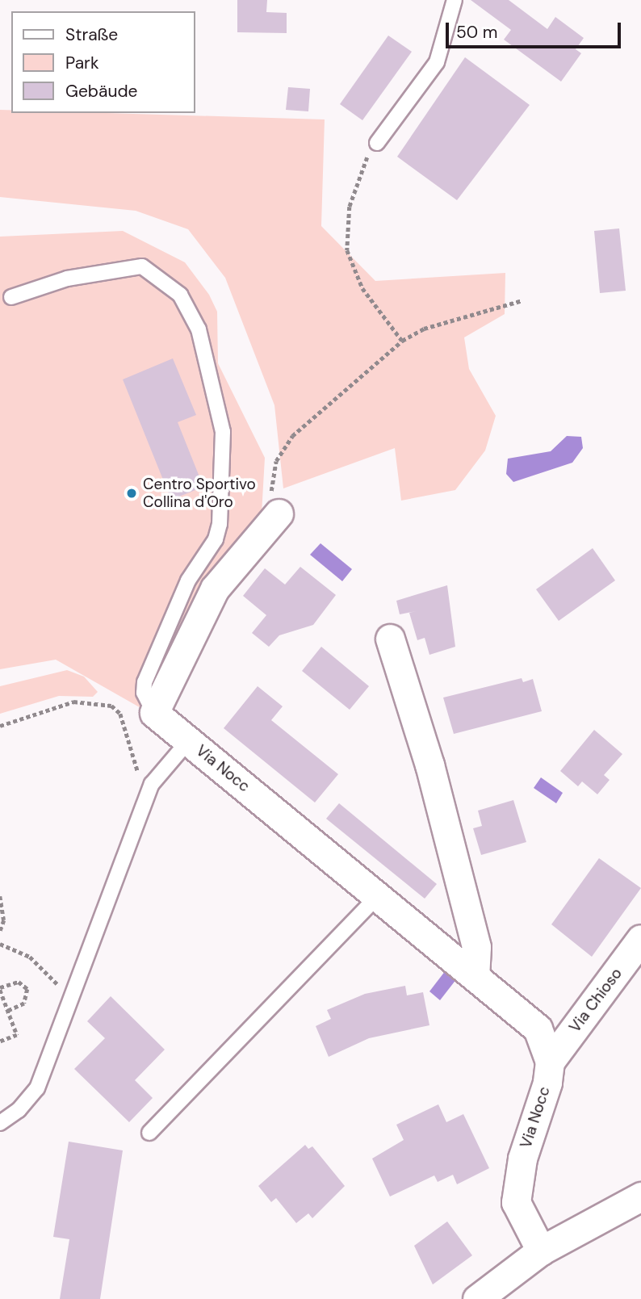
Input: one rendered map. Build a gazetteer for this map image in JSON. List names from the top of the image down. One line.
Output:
{"streets":{"street":["Via Nocc","Via Chioso"]},"crossings":[["Via Nocc","Via Chioso"]],"places":["Centro Sportivo Collina d'Oro"],"legend":["Straße","Park","Gebäude"],"scale_bar":"50 m"}
